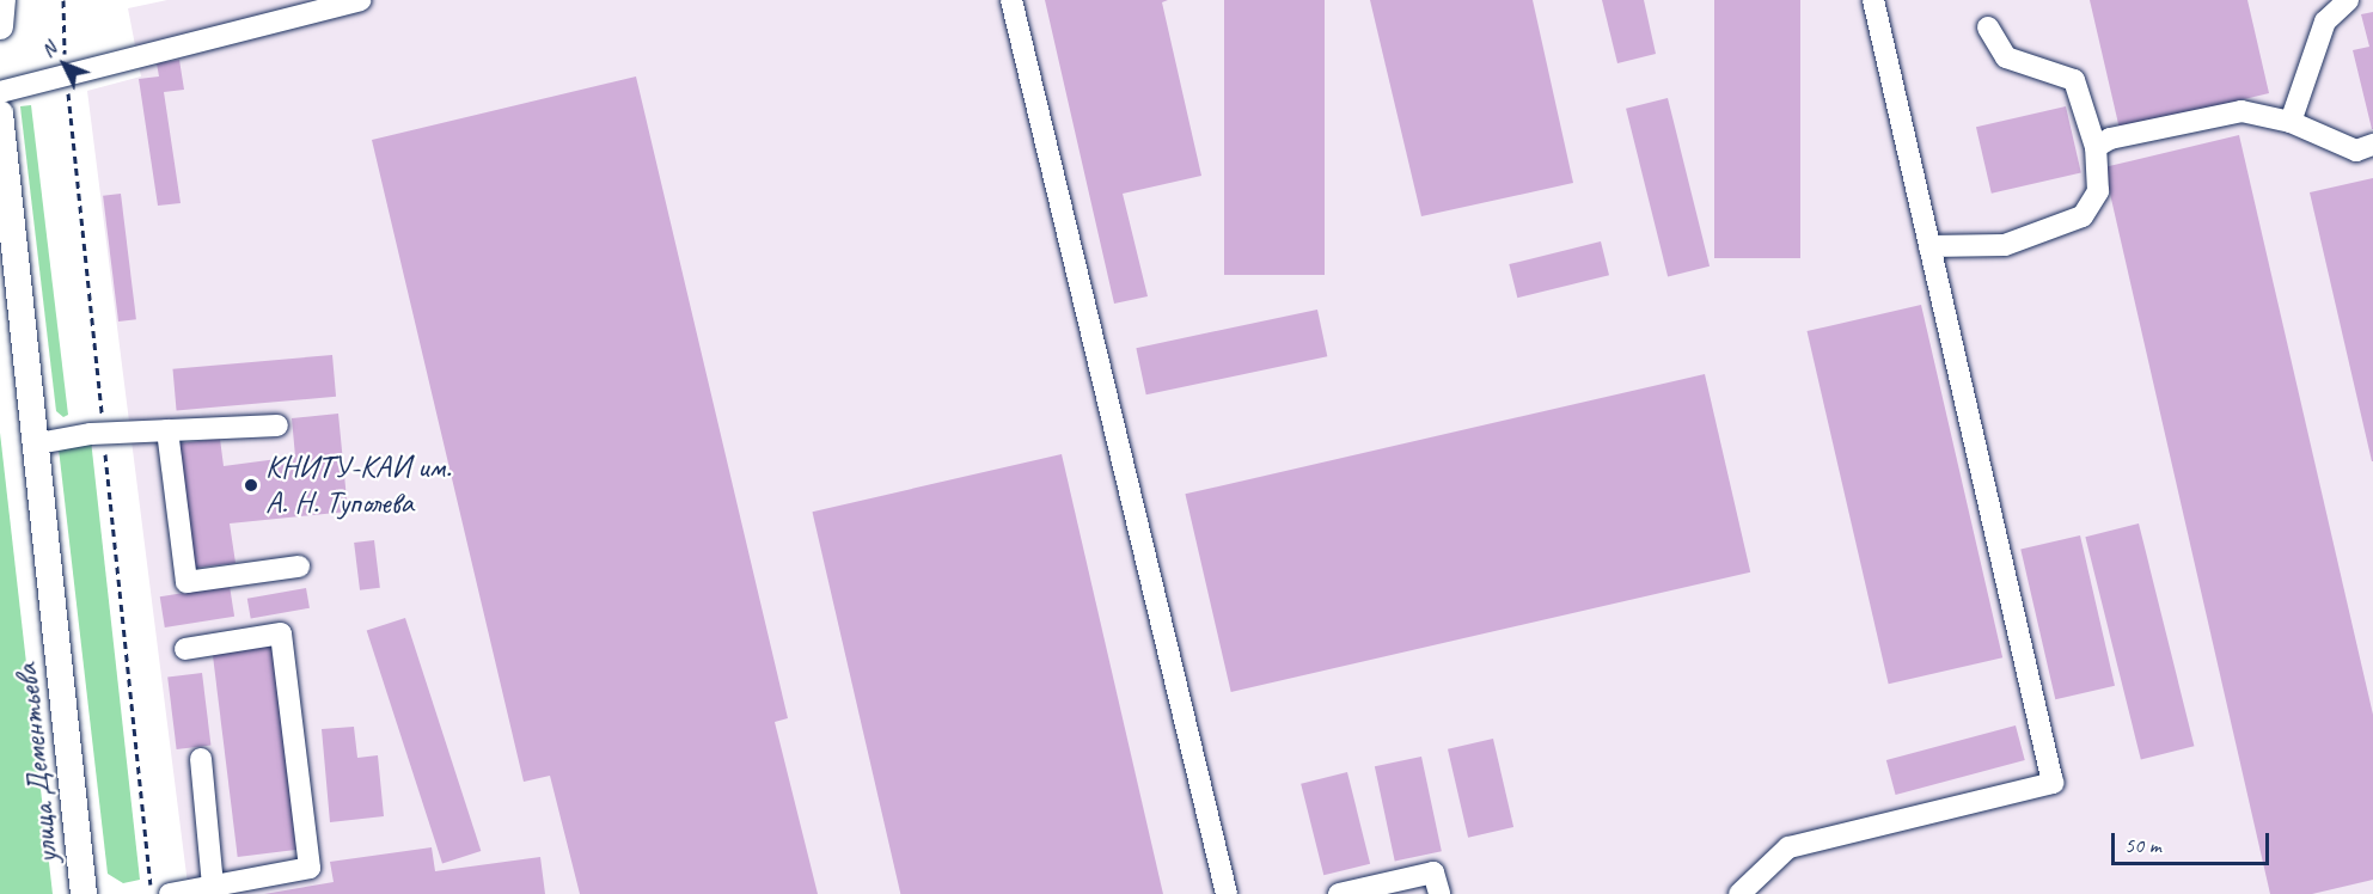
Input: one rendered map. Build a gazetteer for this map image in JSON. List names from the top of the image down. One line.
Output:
{"streets":{"main road":["улица Дементьева"]},"places":["КНИТУ-КАИ им. А. Н. Туполева"],"scale_bar":"50 m","north":"top left"}
